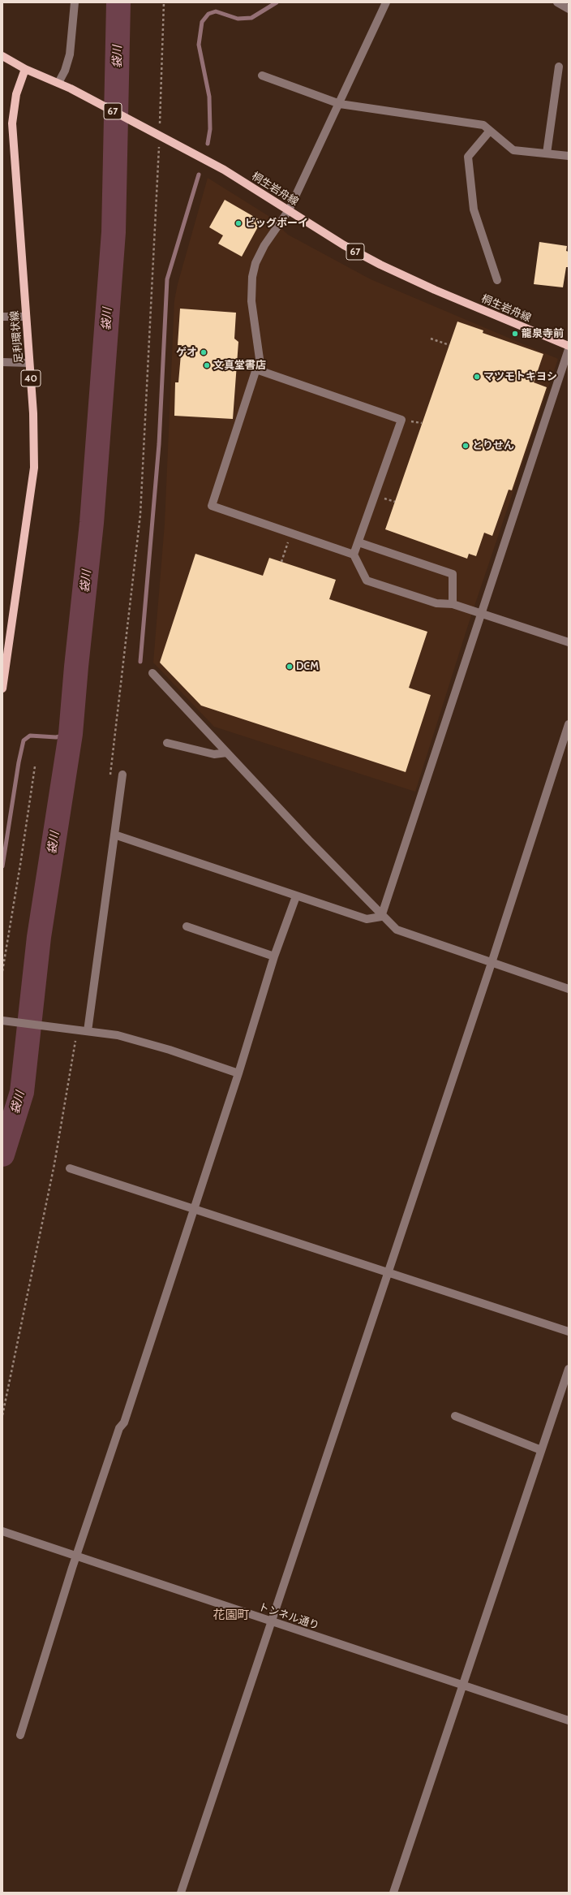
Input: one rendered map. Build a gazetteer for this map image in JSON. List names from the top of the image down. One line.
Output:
{"streets":{"main road":["67","桐生岩舟線","足利環状線","40"],"street":["トンネル通り"]},"crossings":[["桐生岩舟線","足利環状線"]],"districts":["花園町"],"water":["袋川"],"places":["ビッグボーイ","龍泉寺前","ゲオ","文真堂書店","マツモトキヨシ","とりせん","DCM"]}
